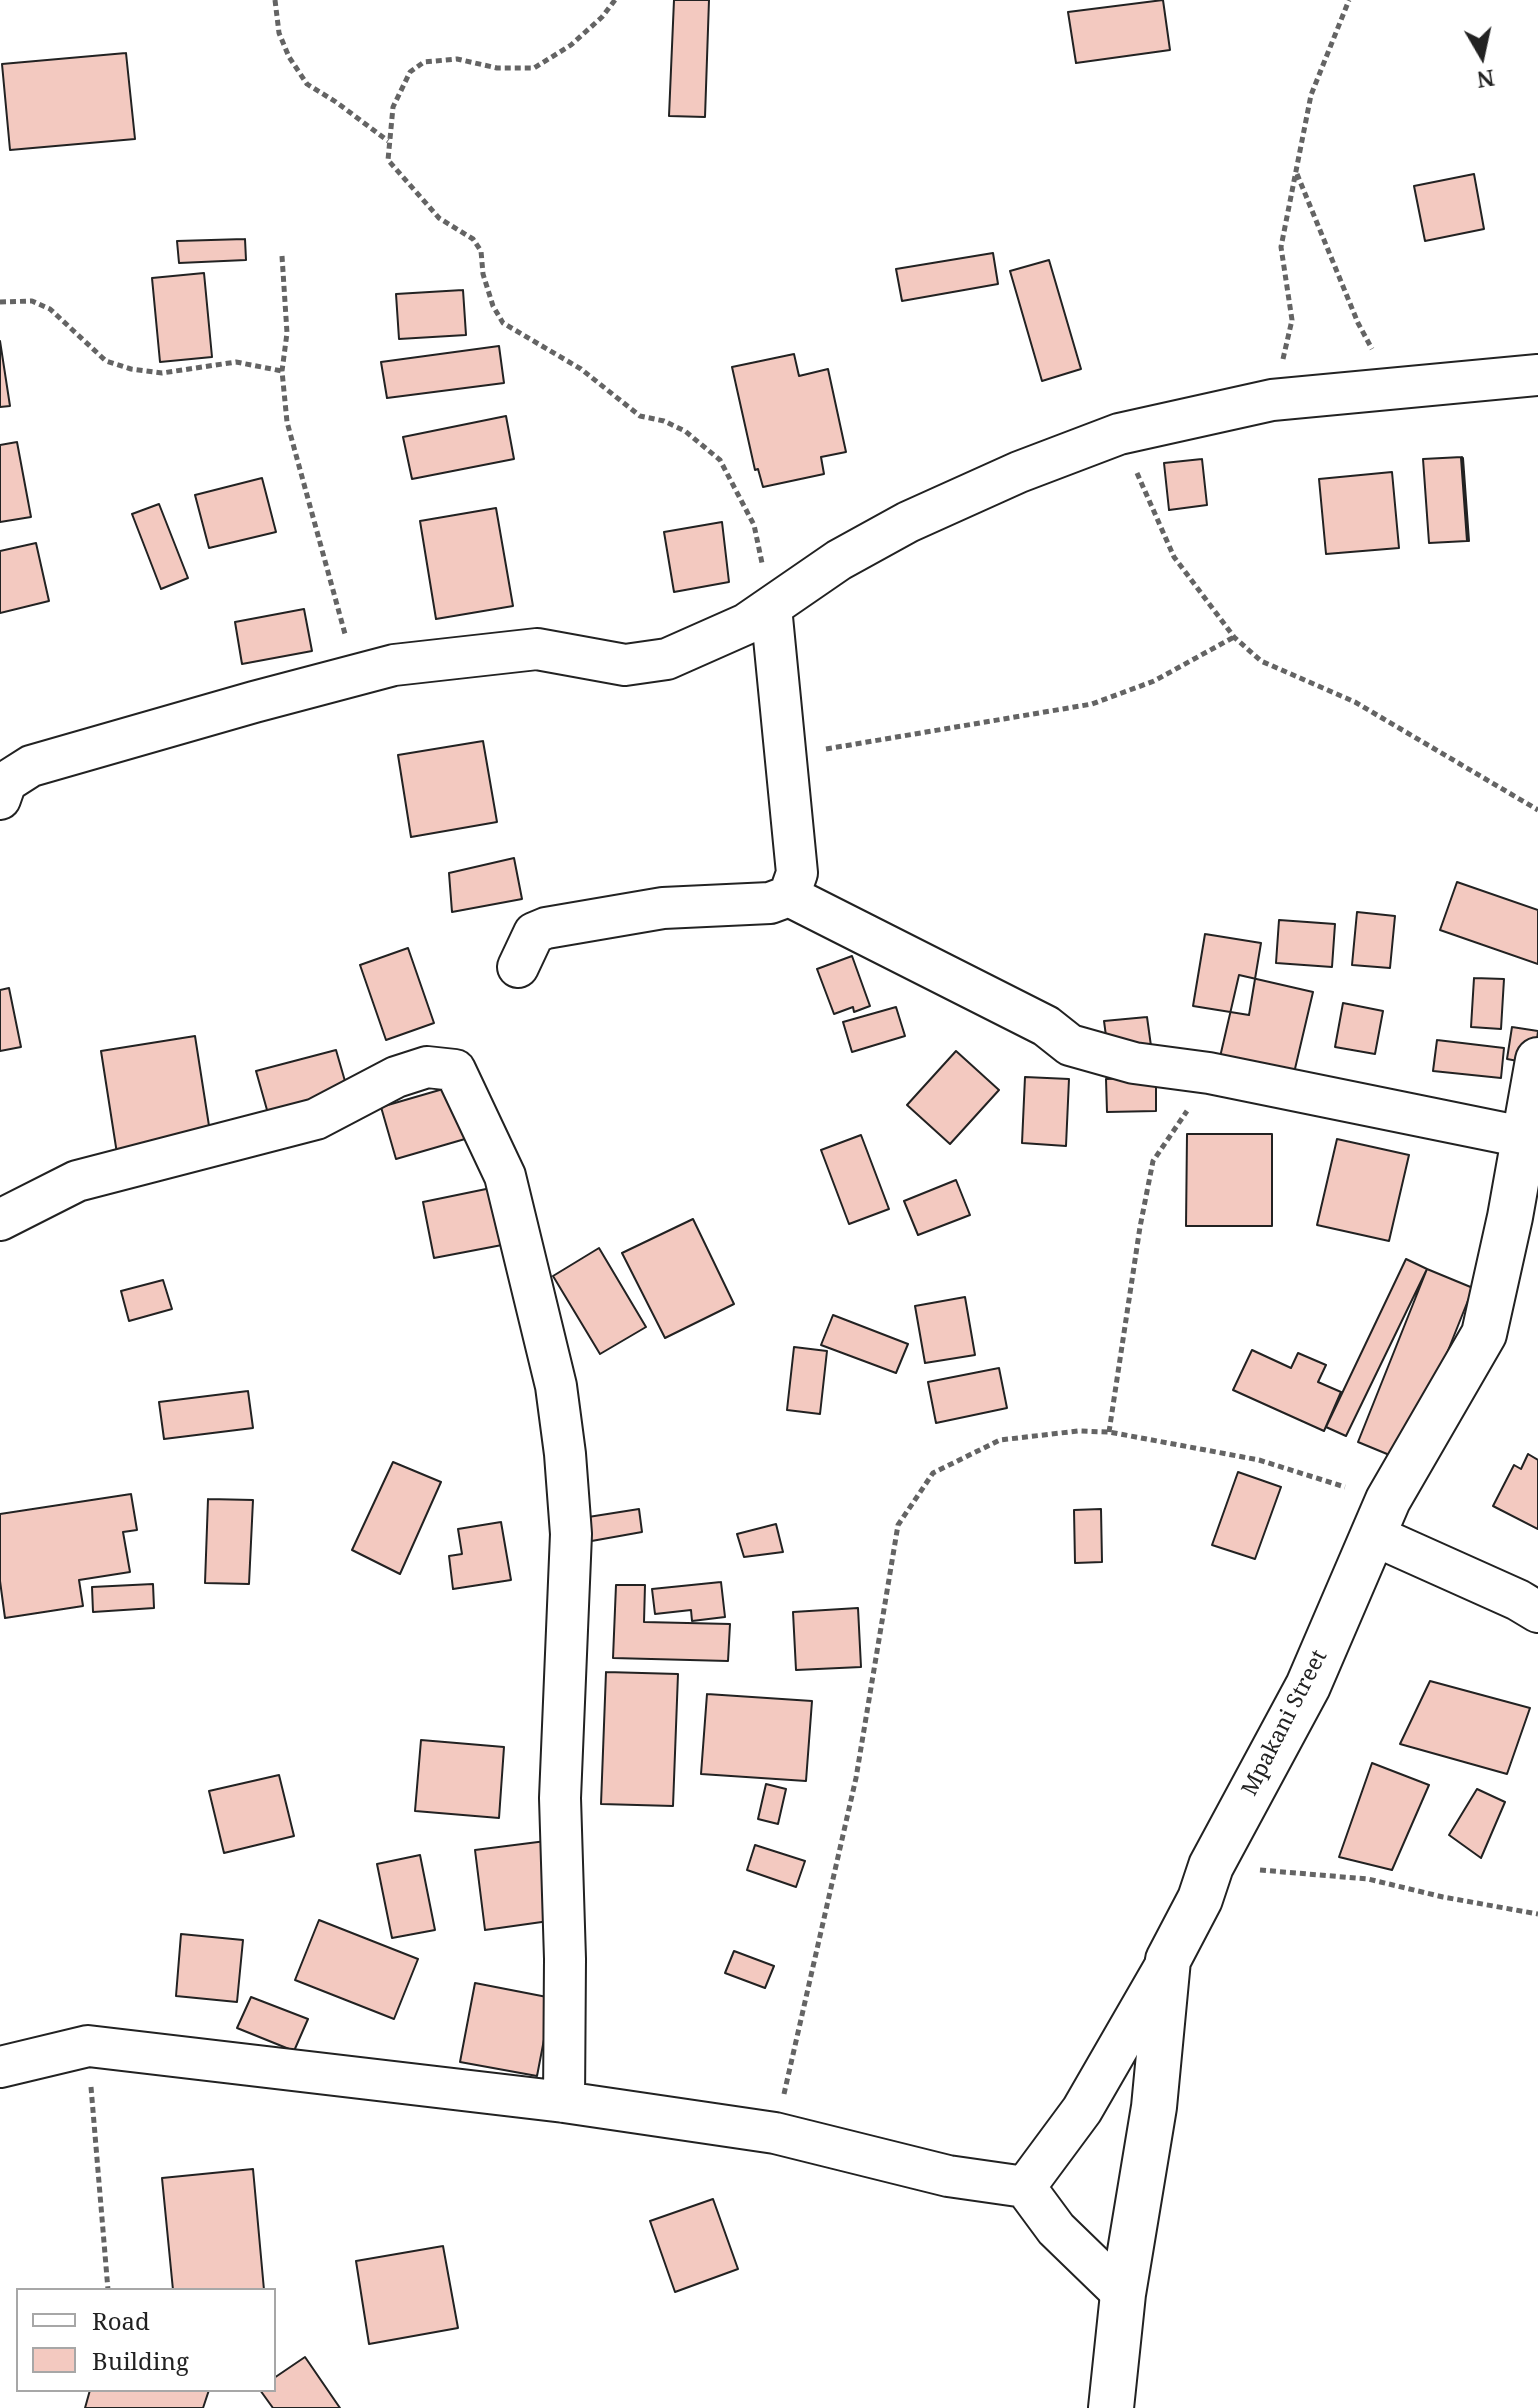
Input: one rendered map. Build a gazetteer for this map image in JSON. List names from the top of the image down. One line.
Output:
{"streets":{"street":["Mpakani Street"]},"legend":["Road","Building"],"north":"bottom"}
